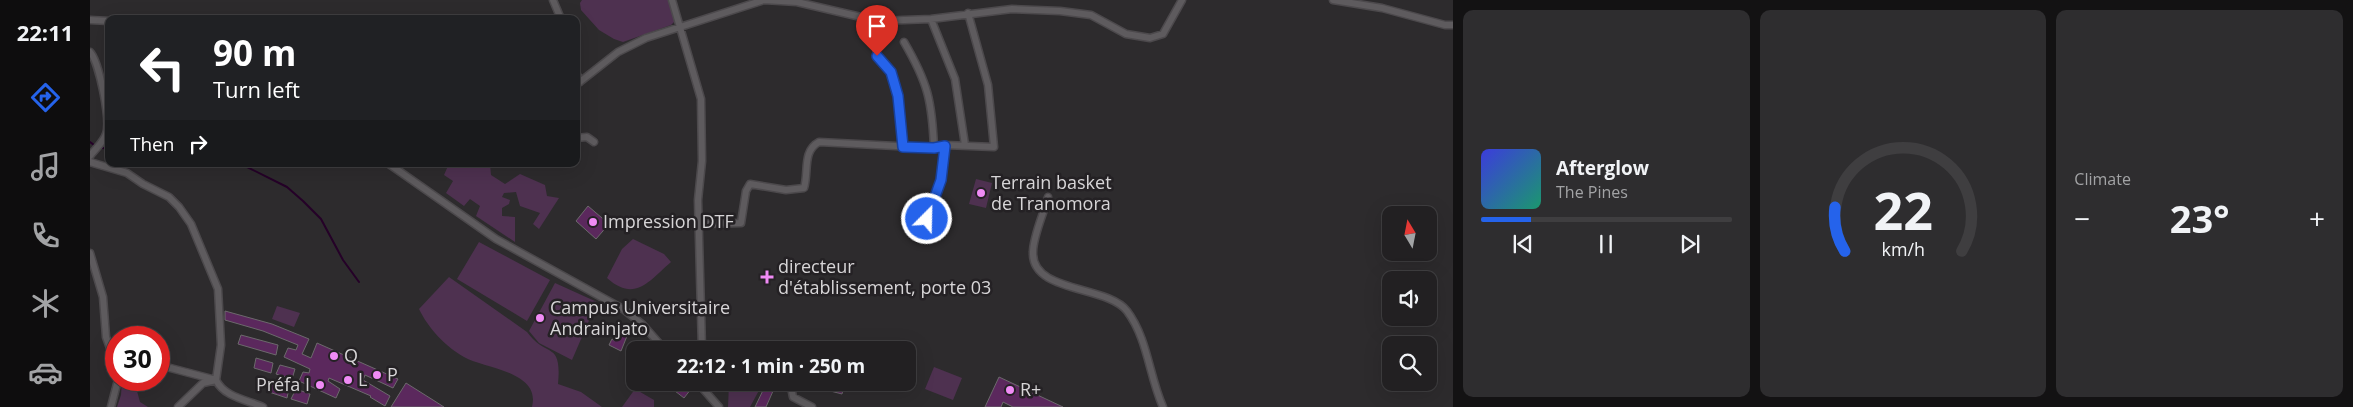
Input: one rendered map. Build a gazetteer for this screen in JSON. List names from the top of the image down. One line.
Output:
{"places":{"other":["Terrain basket de Tranomora","Impression DTF","Campus Universitaire Andrainjato","Q","P","L","Préfa I","R+"],"health":["directeur d'établissement, porte 03"]},"north":"top","page":{"tabs":"22:11","tile":"Climate","turn":["90 m","Turn left"],"then":"Then","song":["Afterglow","The Pines"],"heat":["−","23°","+"],"limit":"30","trip":"22:12 · 1 min · 250 m","gauge":["22","km/h"]}}
